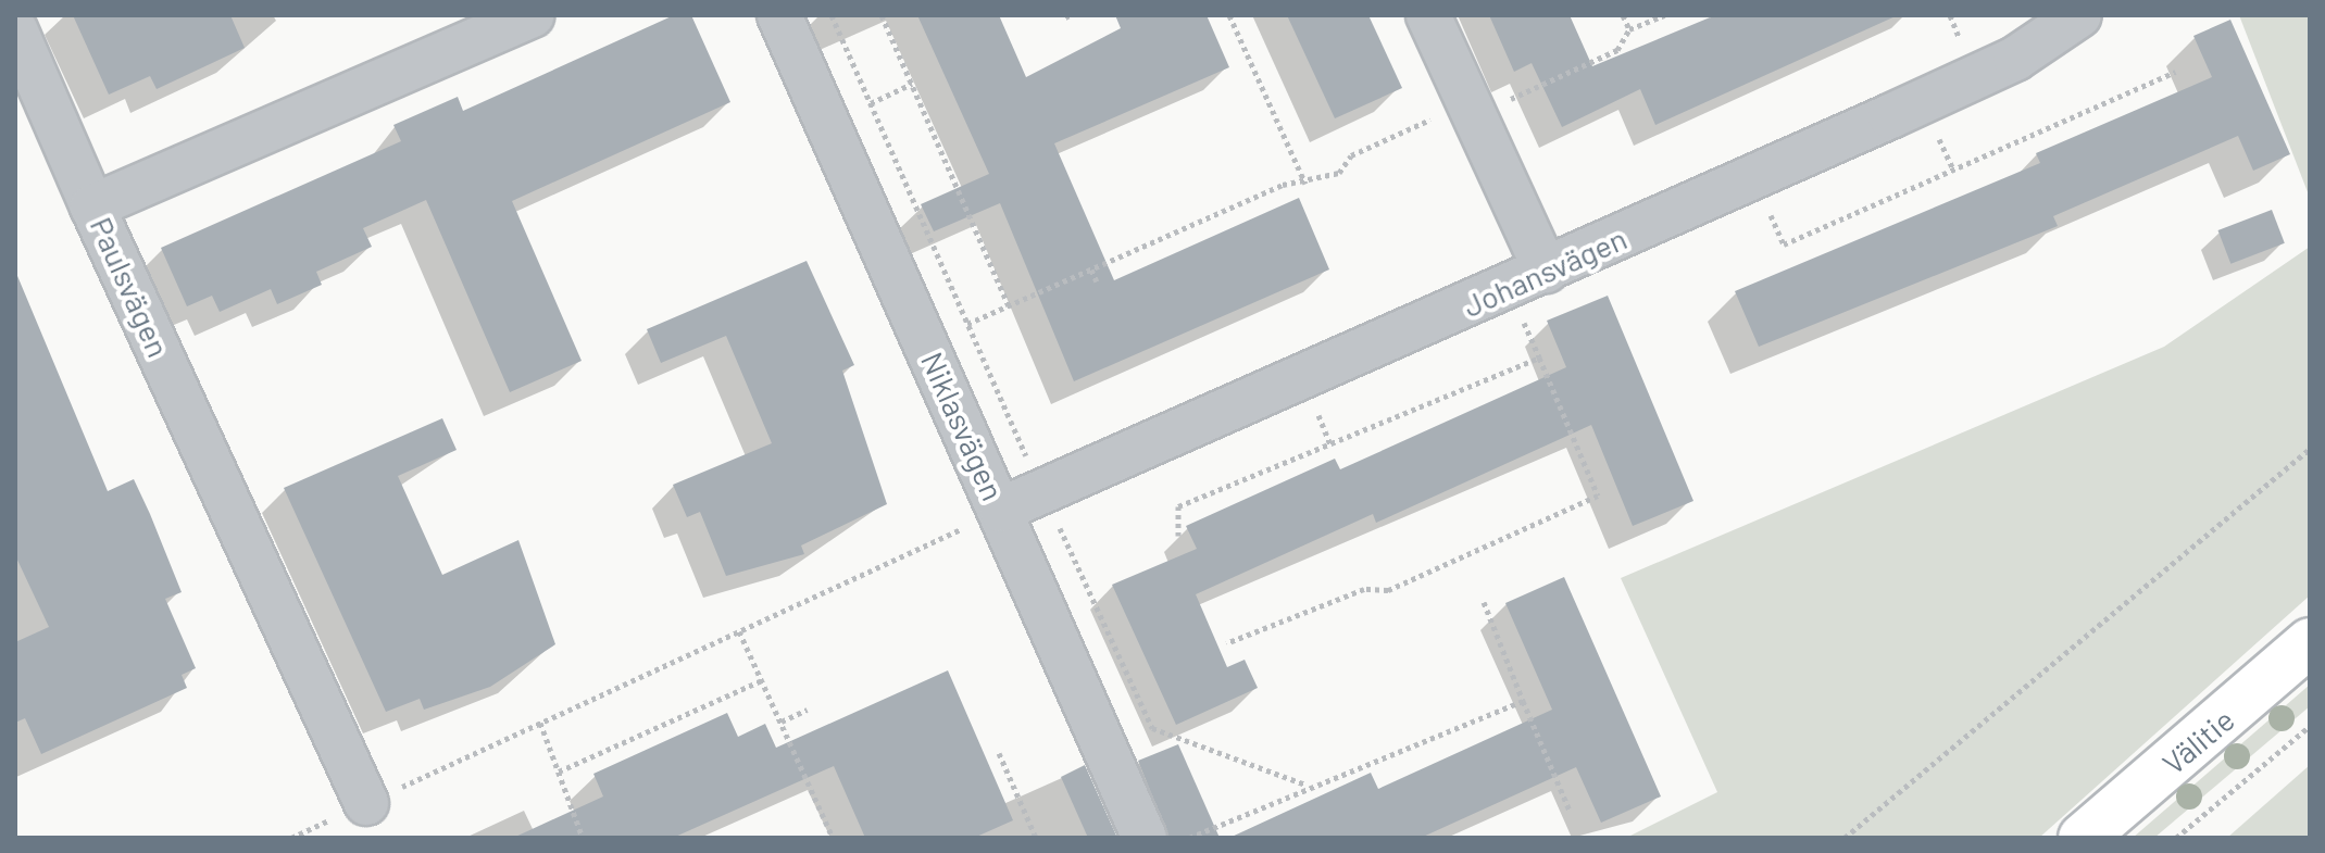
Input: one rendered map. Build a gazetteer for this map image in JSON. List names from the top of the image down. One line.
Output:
{"streets":{"main road":["Välitie"],"street":["Johansvägen","Paulsvägen","Niklasvägen"]},"crossings":[["Johansvägen","Niklasvägen"]]}
